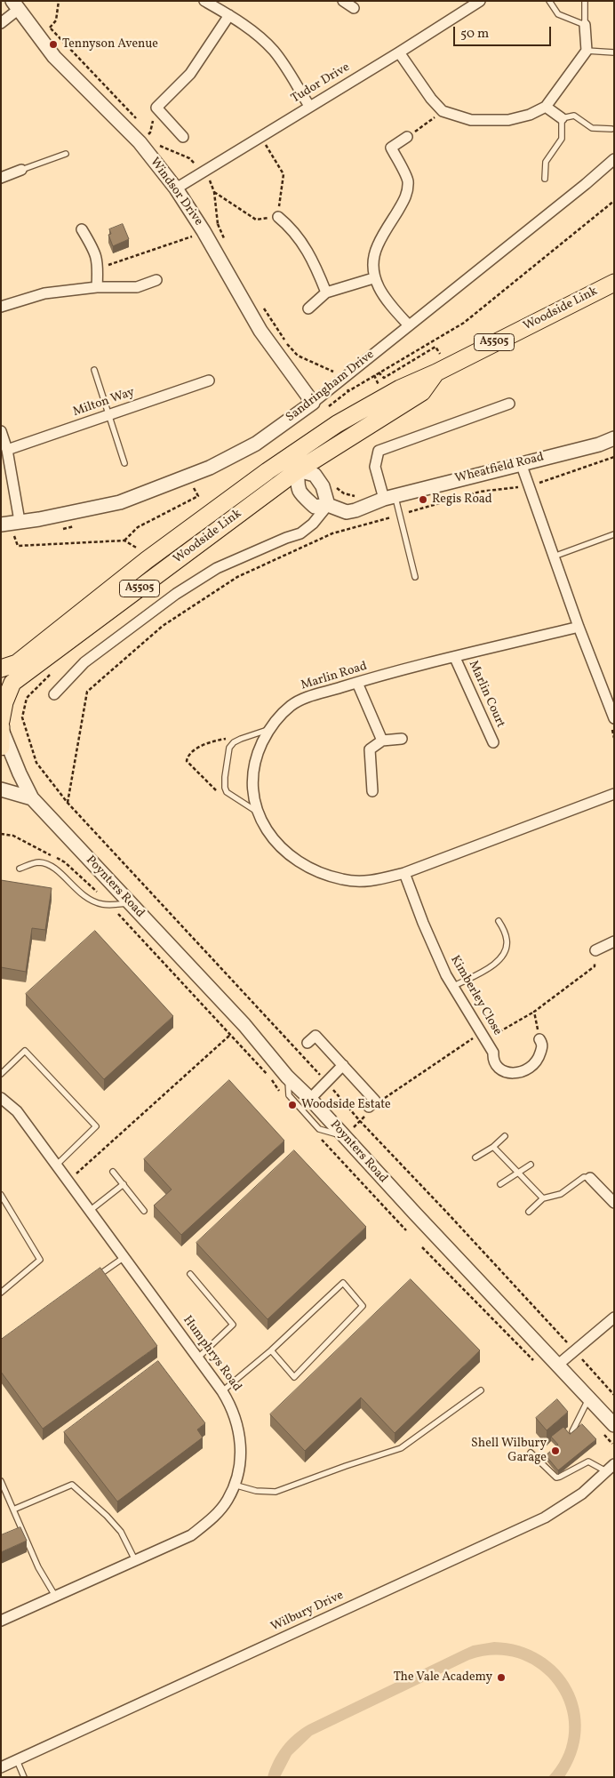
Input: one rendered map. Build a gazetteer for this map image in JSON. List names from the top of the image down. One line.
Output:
{"streets":{"main road":["Woodside Link","A5505"],"street":["Tudor Drive","Windsor Drive","Sandringham Drive","Milton Way","Wheatfield Road","Marlin Road","Marlin Court","Poynters Road","Kimberley Close","Humphrys Road","Wilbury Drive"]},"crossings":[["Tudor Drive","Windsor Drive"],["Windsor Drive","Sandringham Drive"],["Woodside Link","Wheatfield Road"],["Marlin Road","Marlin Court"],["Marlin Road","Kimberley Close"]],"places":["Tennyson Avenue","Regis Road","Woodside Estate","Shell Wilbury Garage","The Vale Academy"],"scale_bar":"50 m"}
